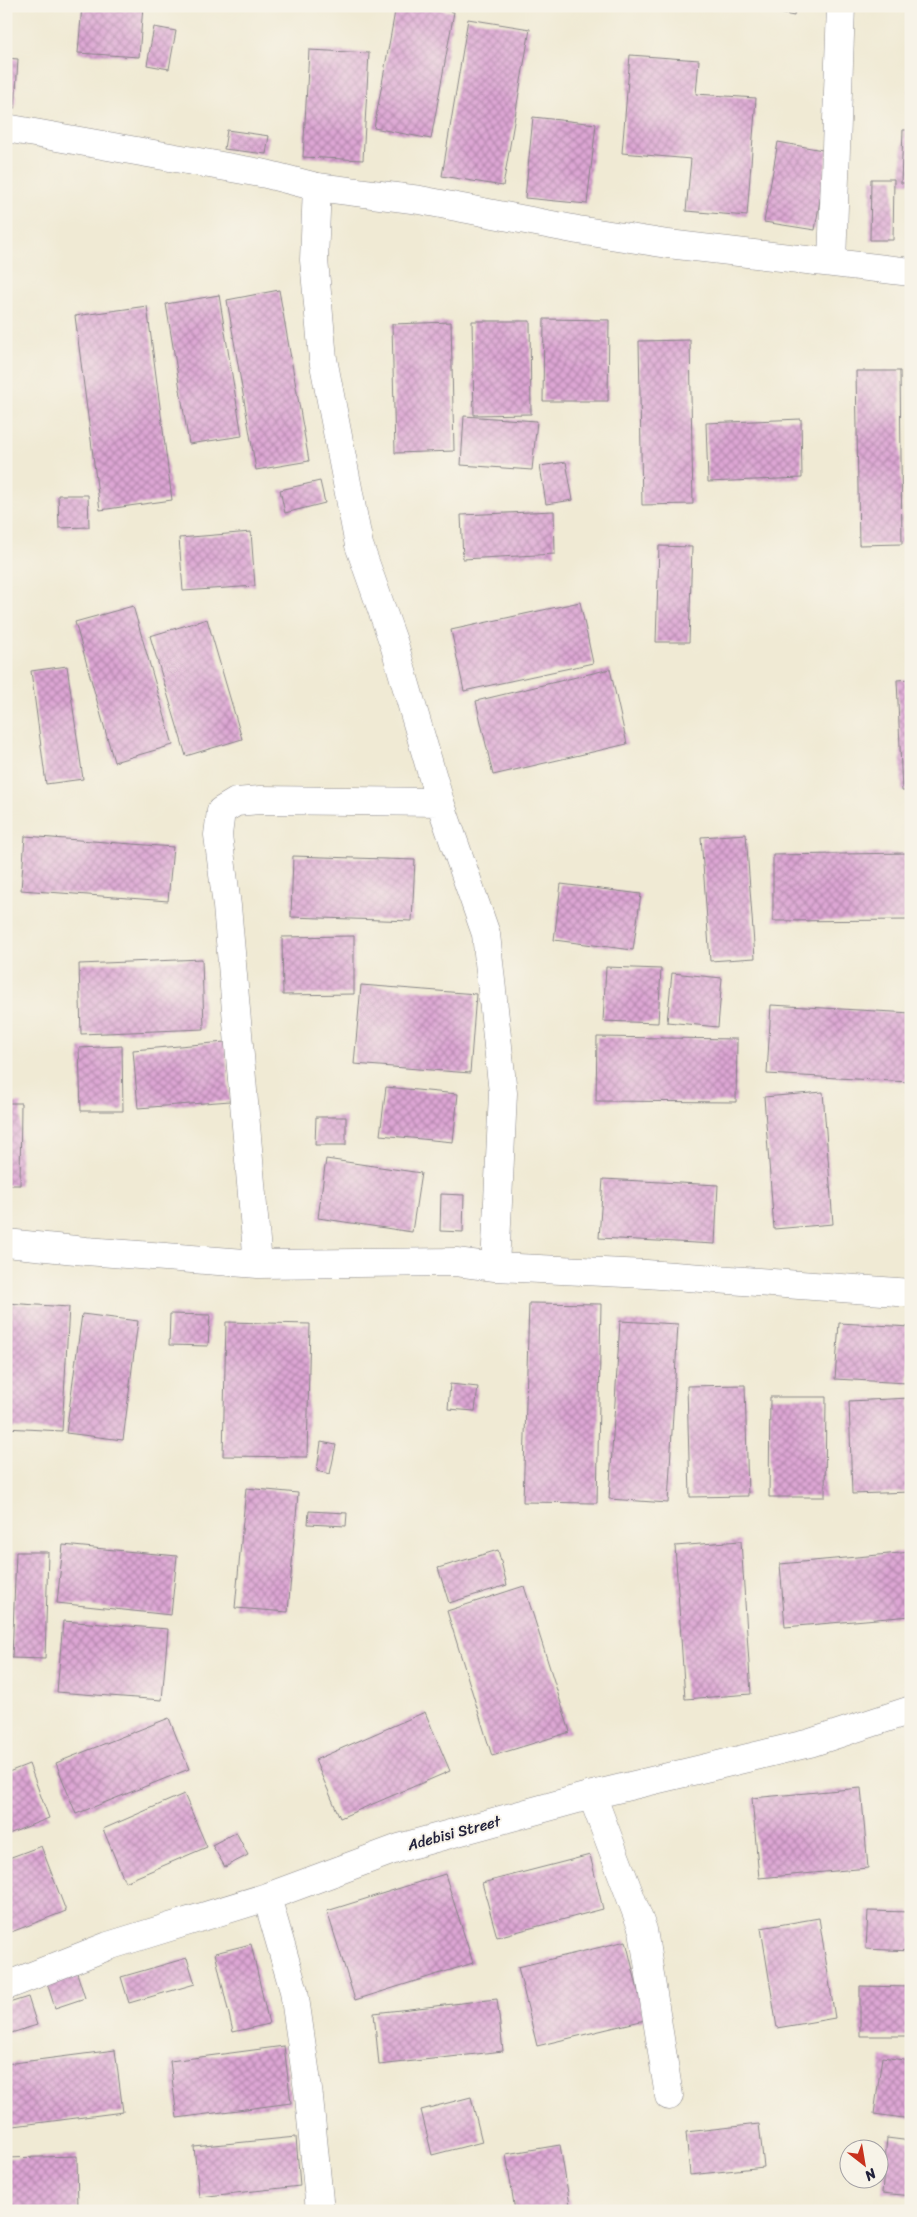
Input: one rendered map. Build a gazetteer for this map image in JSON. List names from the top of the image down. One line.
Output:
{"streets":{"street":["Adebisi Street"]},"north":"bottom right"}
